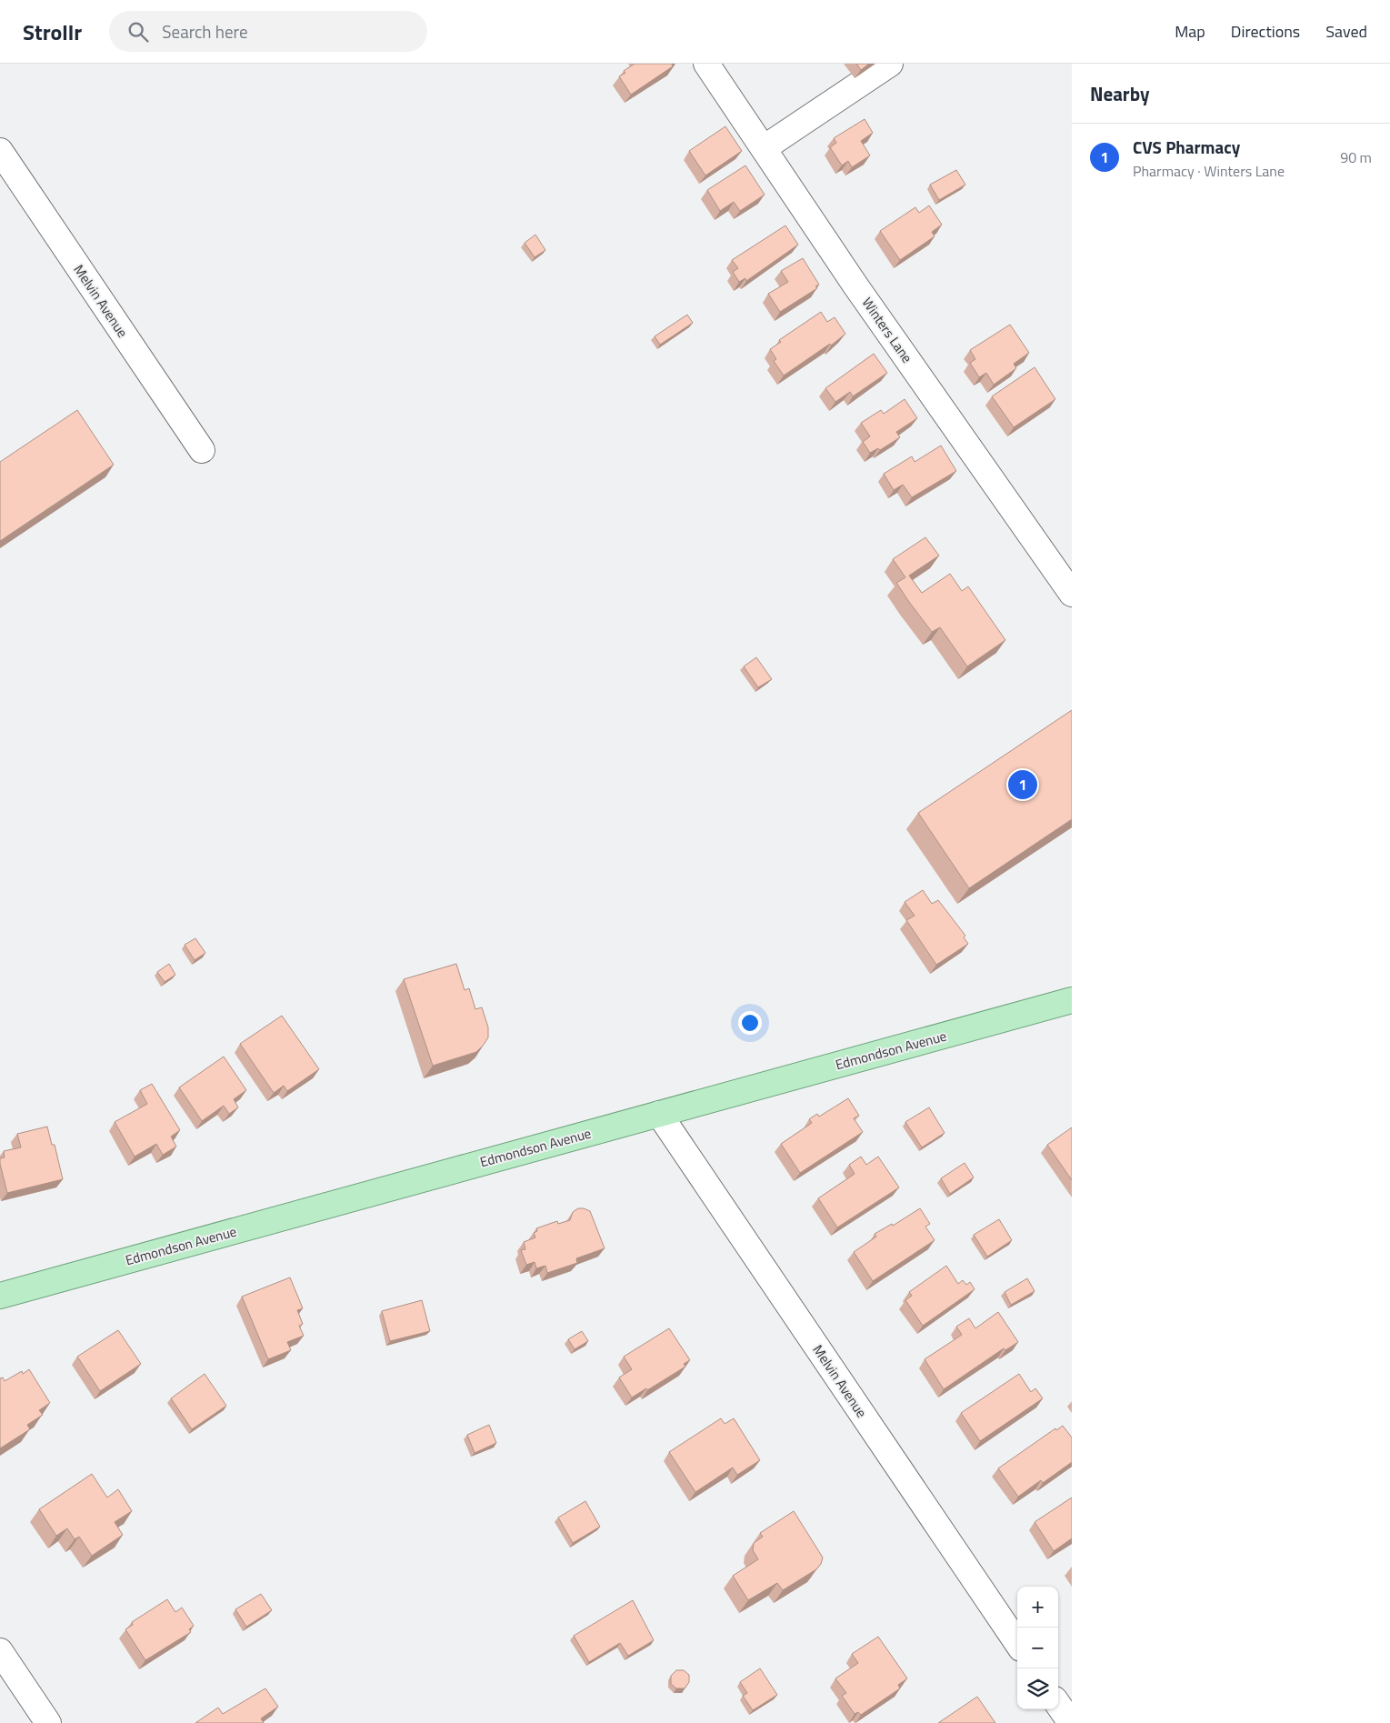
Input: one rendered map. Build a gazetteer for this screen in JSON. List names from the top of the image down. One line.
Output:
{"streets":{"main road":["Edmondson Avenue"],"street":["Melvin Avenue","Winters Lane"]},"crossings":[["Melvin Avenue","Edmondson Avenue"]],"page":{"header":"Strollr","search":"Search here","nav":["Map","Directions","Saved"],"heading":"Nearby","list":[{"mark":"1","name":"CVS Pharmacy","note":"Pharmacy · Winters Lane","value":"90 m"}],"pins":"1","map_buttons":["+","−"]}}
